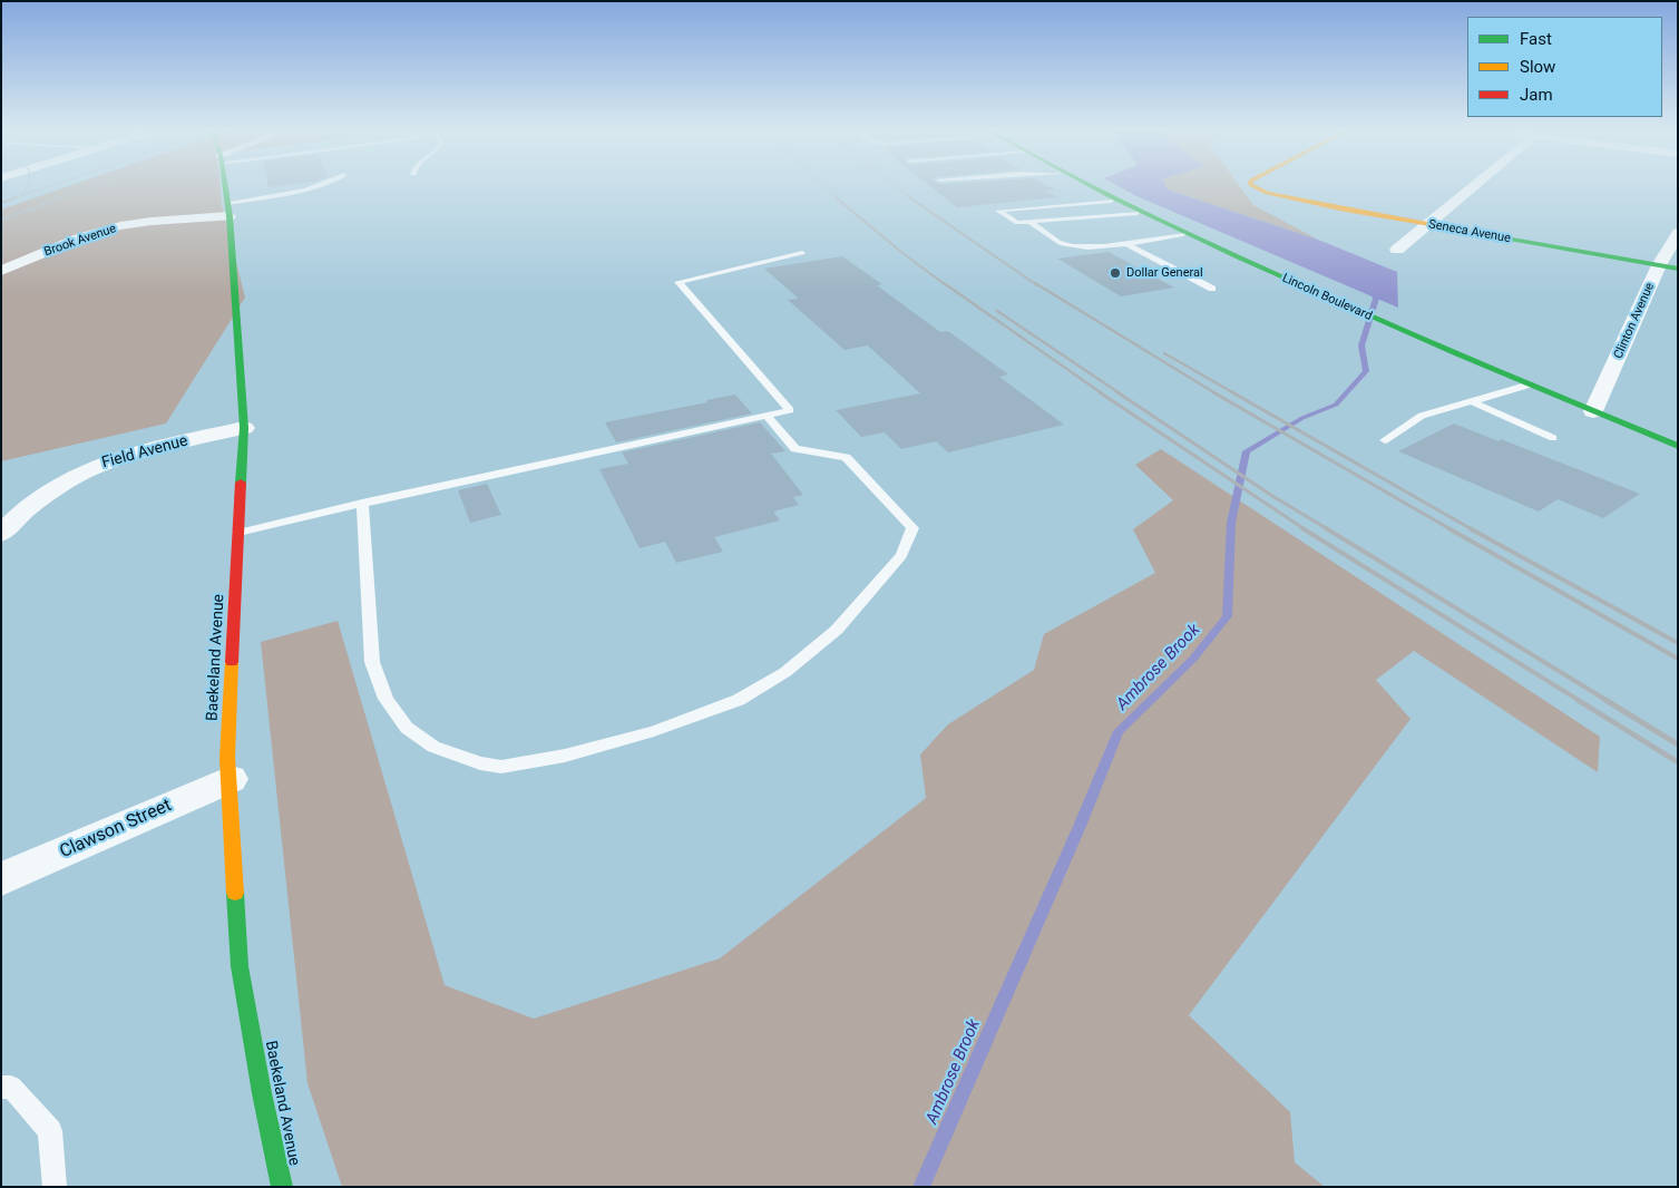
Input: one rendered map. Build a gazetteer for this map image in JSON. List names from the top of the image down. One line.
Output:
{"streets":{"street":["Seneca Avenue","Brook Avenue","Lincoln Boulevard","Clinton Avenue","Field Avenue","Baekeland Avenue","Clawson Street"]},"crossings":[["Seneca Avenue","Clinton Avenue"],["Brook Avenue","Baekeland Avenue"],["Lincoln Boulevard","Clinton Avenue"],["Field Avenue","Baekeland Avenue"],["Baekeland Avenue","Clawson Street"]],"water":["Ambrose Brook"],"places":["Dollar General"],"legend":["Fast","Slow","Jam"]}
